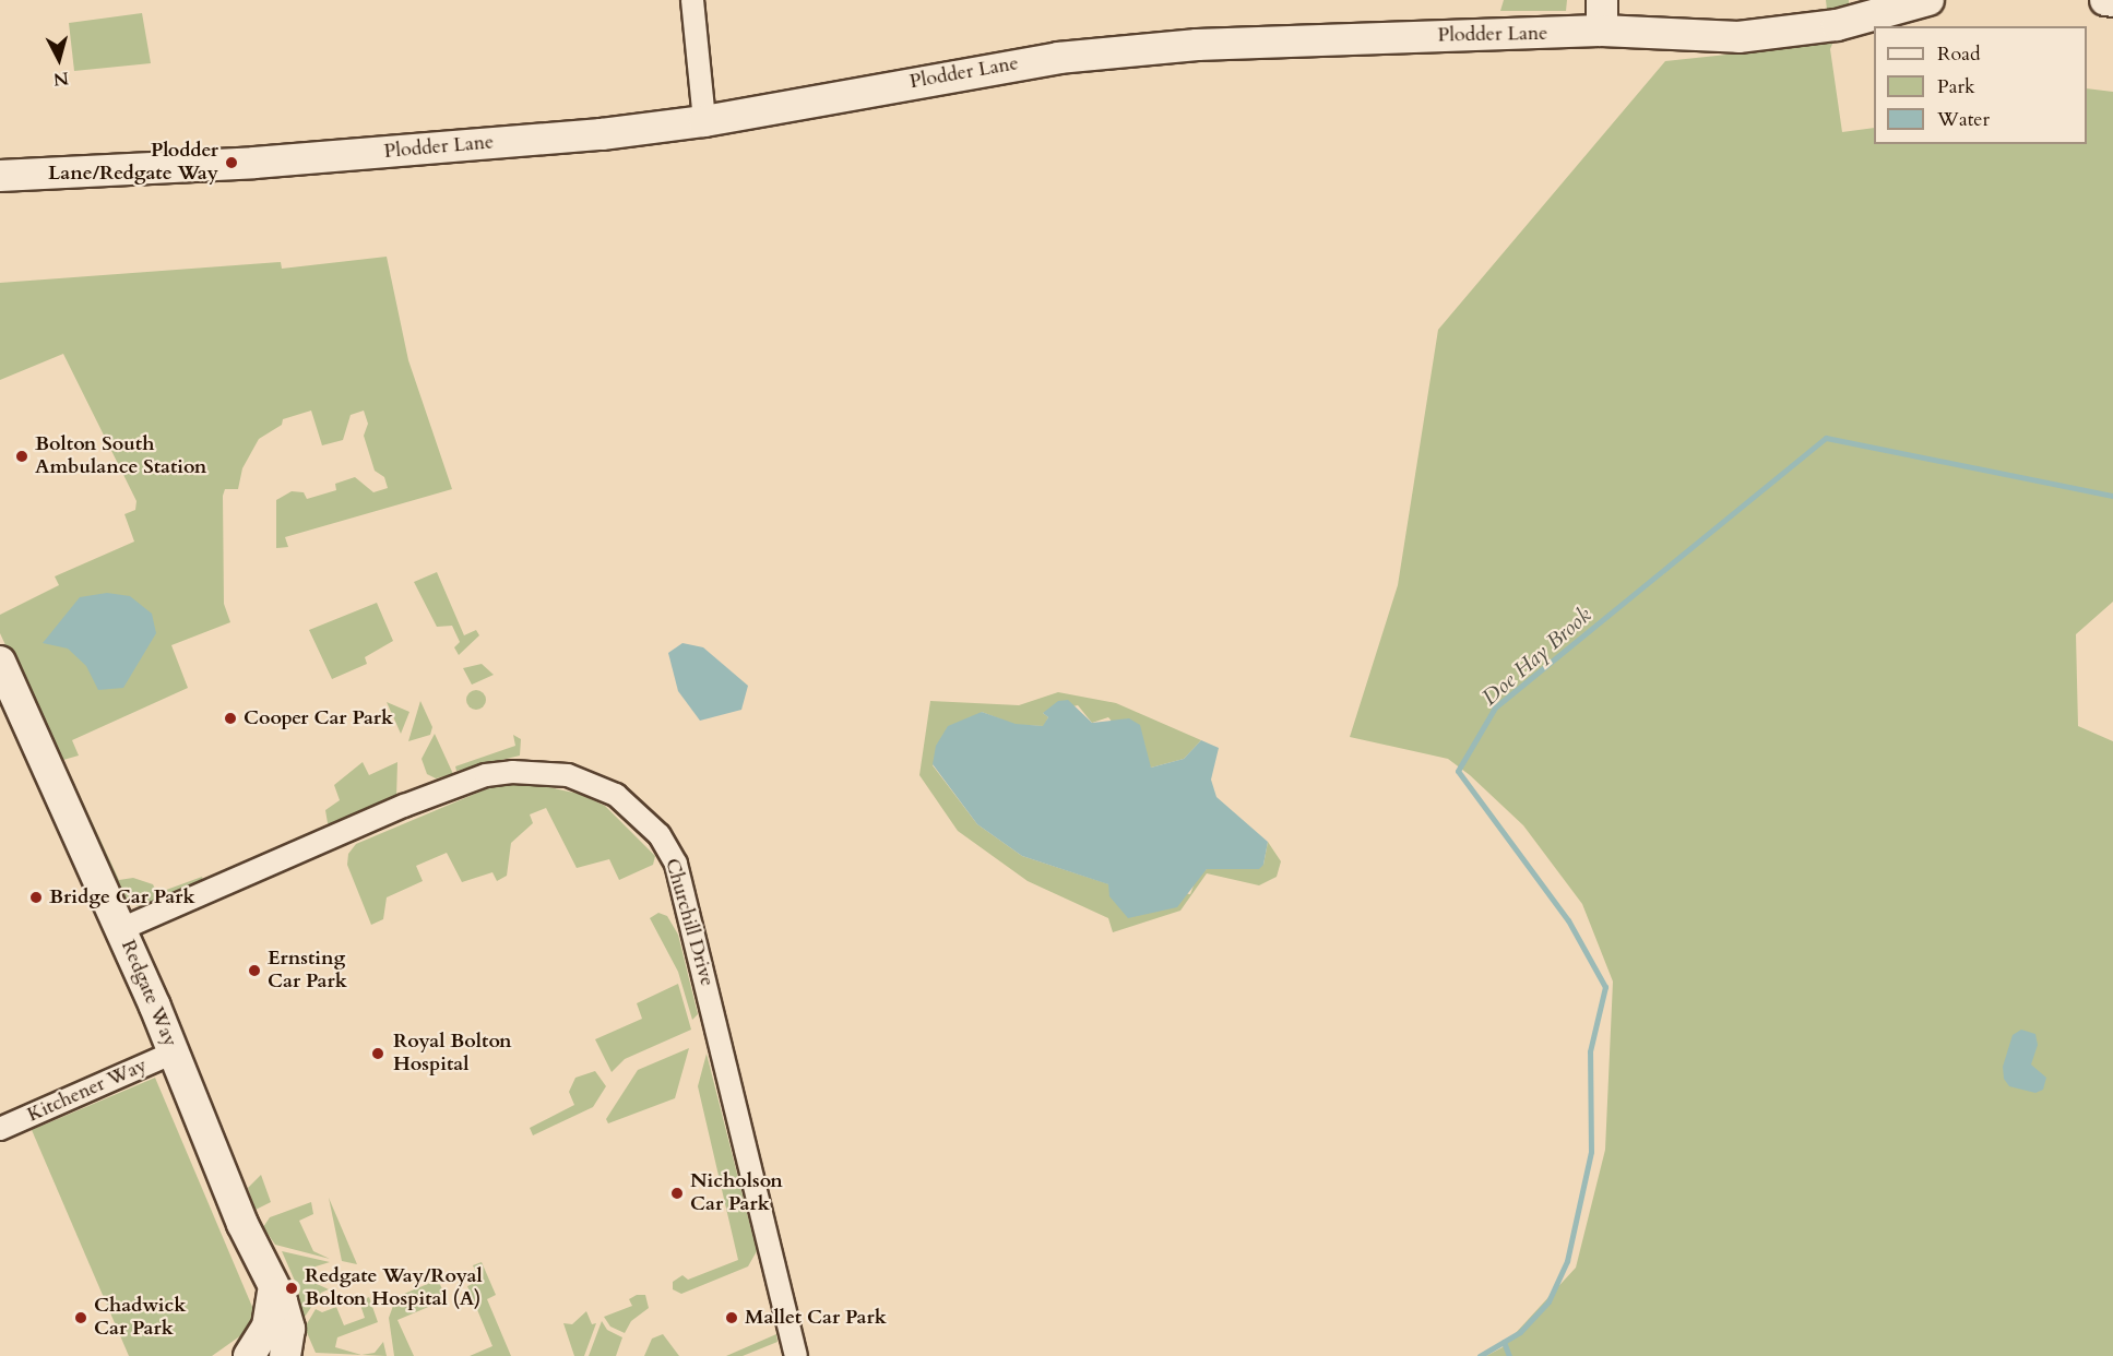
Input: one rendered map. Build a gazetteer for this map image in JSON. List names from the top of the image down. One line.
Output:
{"streets":{"main road":["Plodder Lane","Redgate Way"],"street":["Churchill Drive","Kitchener Way"]},"crossings":[["Churchill Drive","Redgate Way"],["Redgate Way","Kitchener Way"]],"water":["Doe Hay Brook"],"places":["Plodder Lane/Redgate Way","Bolton South Ambulance Station","Cooper Car Park","Bridge Car Park","Ernsting Car Park","Royal Bolton Hospital","Nicholson Car Park","Redgate Way/Royal Bolton Hospital (A)","Chadwick Car Park","Mallet Car Park"],"legend":["Road","Park","Water"],"north":"bottom"}
